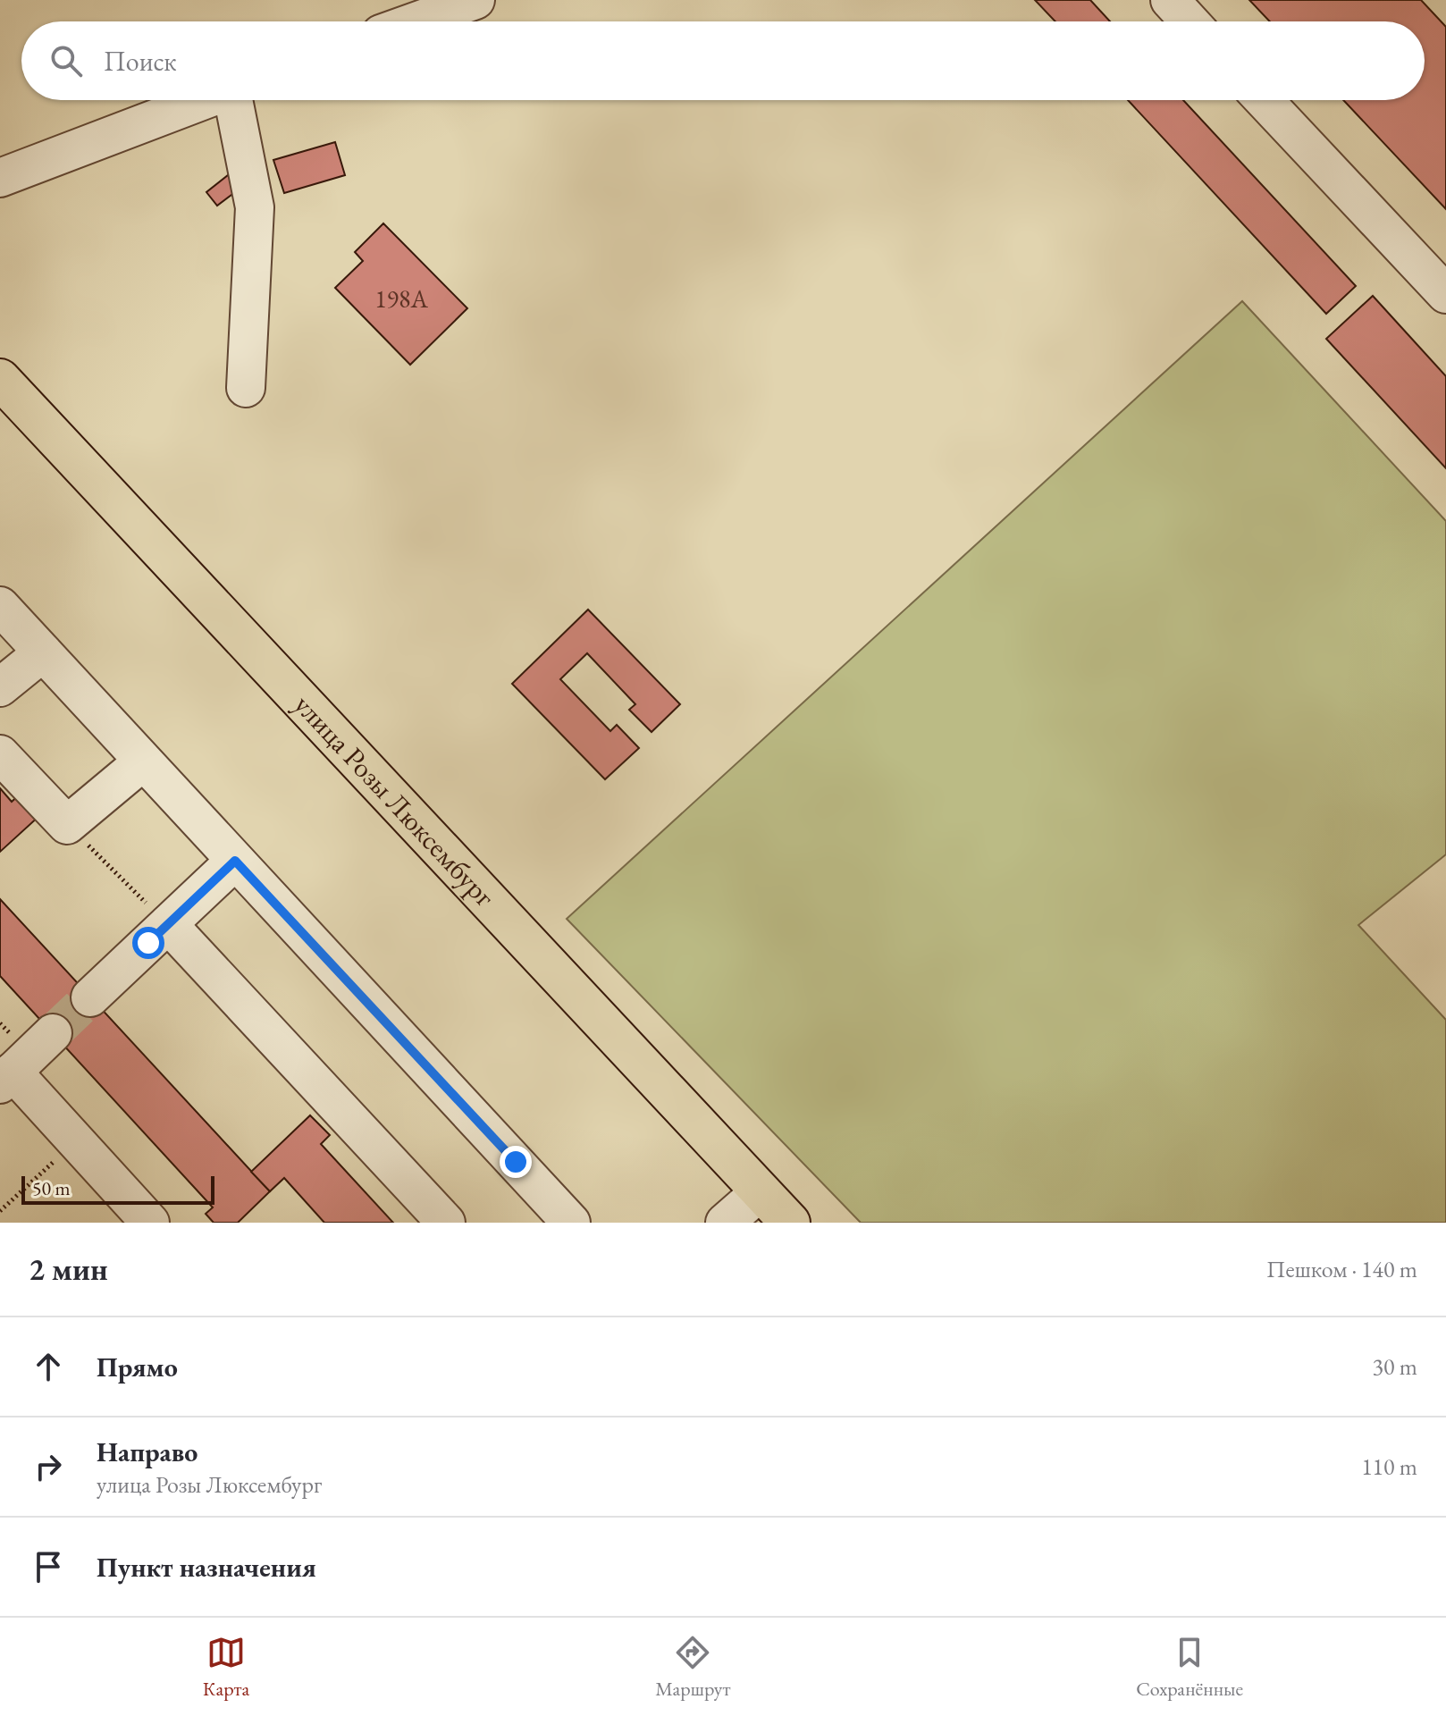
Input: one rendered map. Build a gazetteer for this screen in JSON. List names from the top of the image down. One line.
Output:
{"streets":{"main road":["улица Розы Люксембург"]},"house_numbers":["198А"],"scale_bar":"50 m","page":{"search":"Поиск","scale":"50 m","heading":["2 мин","Пешком · 140 m"],"list":[["Прямо","30 m"],["Направо","улица Розы Люксембург","110 m"],"Пункт назначения"],"nav":["Карта","Маршрут","Сохранённые"]}}
